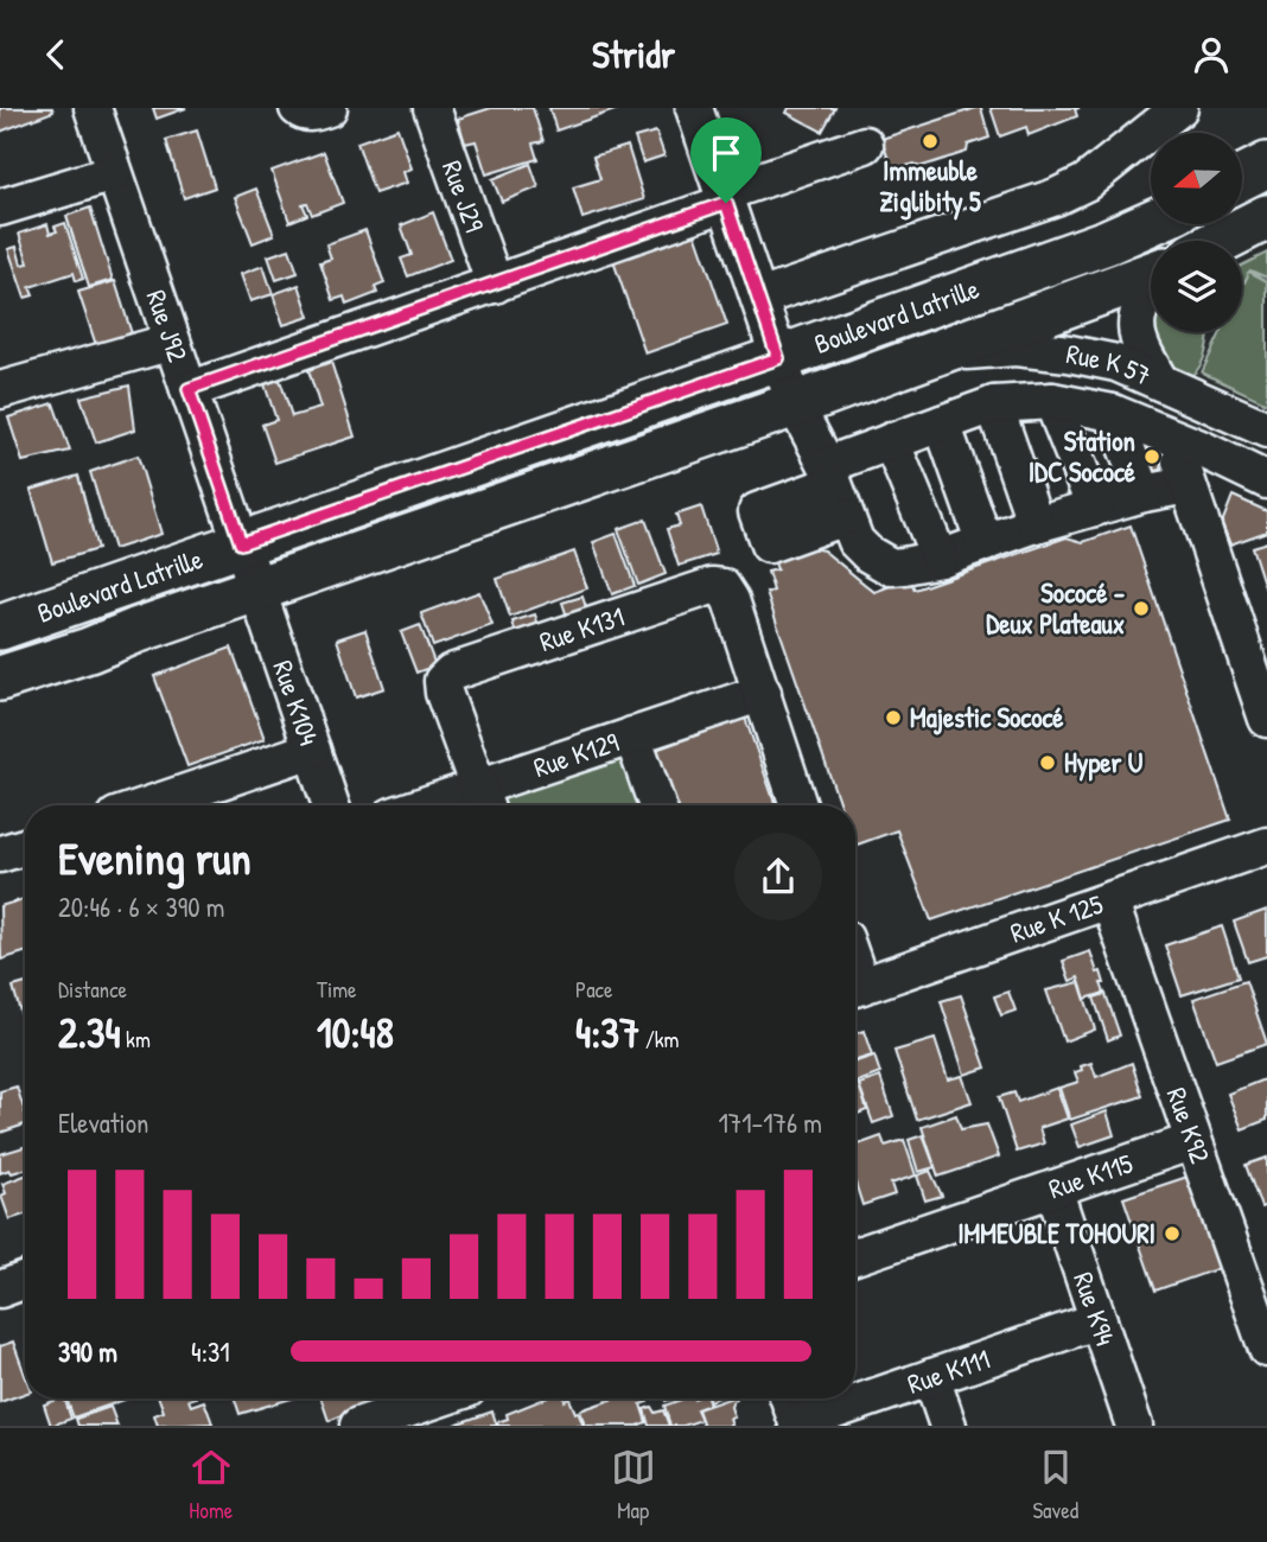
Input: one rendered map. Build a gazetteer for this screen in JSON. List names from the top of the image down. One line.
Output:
{"streets":{"main road":["Boulevard Latrille"],"street":["Rue J29","Rue J92","Rue K 57","Rue K131","Rue K104","Rue K129","Rue K 125","Rue K92","Rue K115","Rue K94","Rue K111"]},"crossings":[["Boulevard Latrille","Rue J92"],["Boulevard Latrille","Rue K 57"],["Boulevard Latrille","Rue K104"],["Rue J92","Rue K104"],["Rue K131","Rue K129"],["Rue K 125","Rue K92"],["Rue K92","Rue K115"],["Rue K115","Rue K94"],["Rue K94","Rue K111"]],"places":["Immeuble Ziglibity 5","Station IDC Sococé","Sococé - Deux Plateaux","Majestic Sococé","Hyper U","IMMEUBLE TOHOURI"],"north":"left","page":{"header":"Stridr","heading":["Evening run","20:46 · 6 × 390 m"],"stats":[["Distance","2.34 km"],["Time","10:48"],["Pace","4:37 /km"]],"chart":["Elevation","171–176 m"],"list":[{"name":"390 m","note":"4:31"}],"tabs":["Home","Map","Saved"]}}
